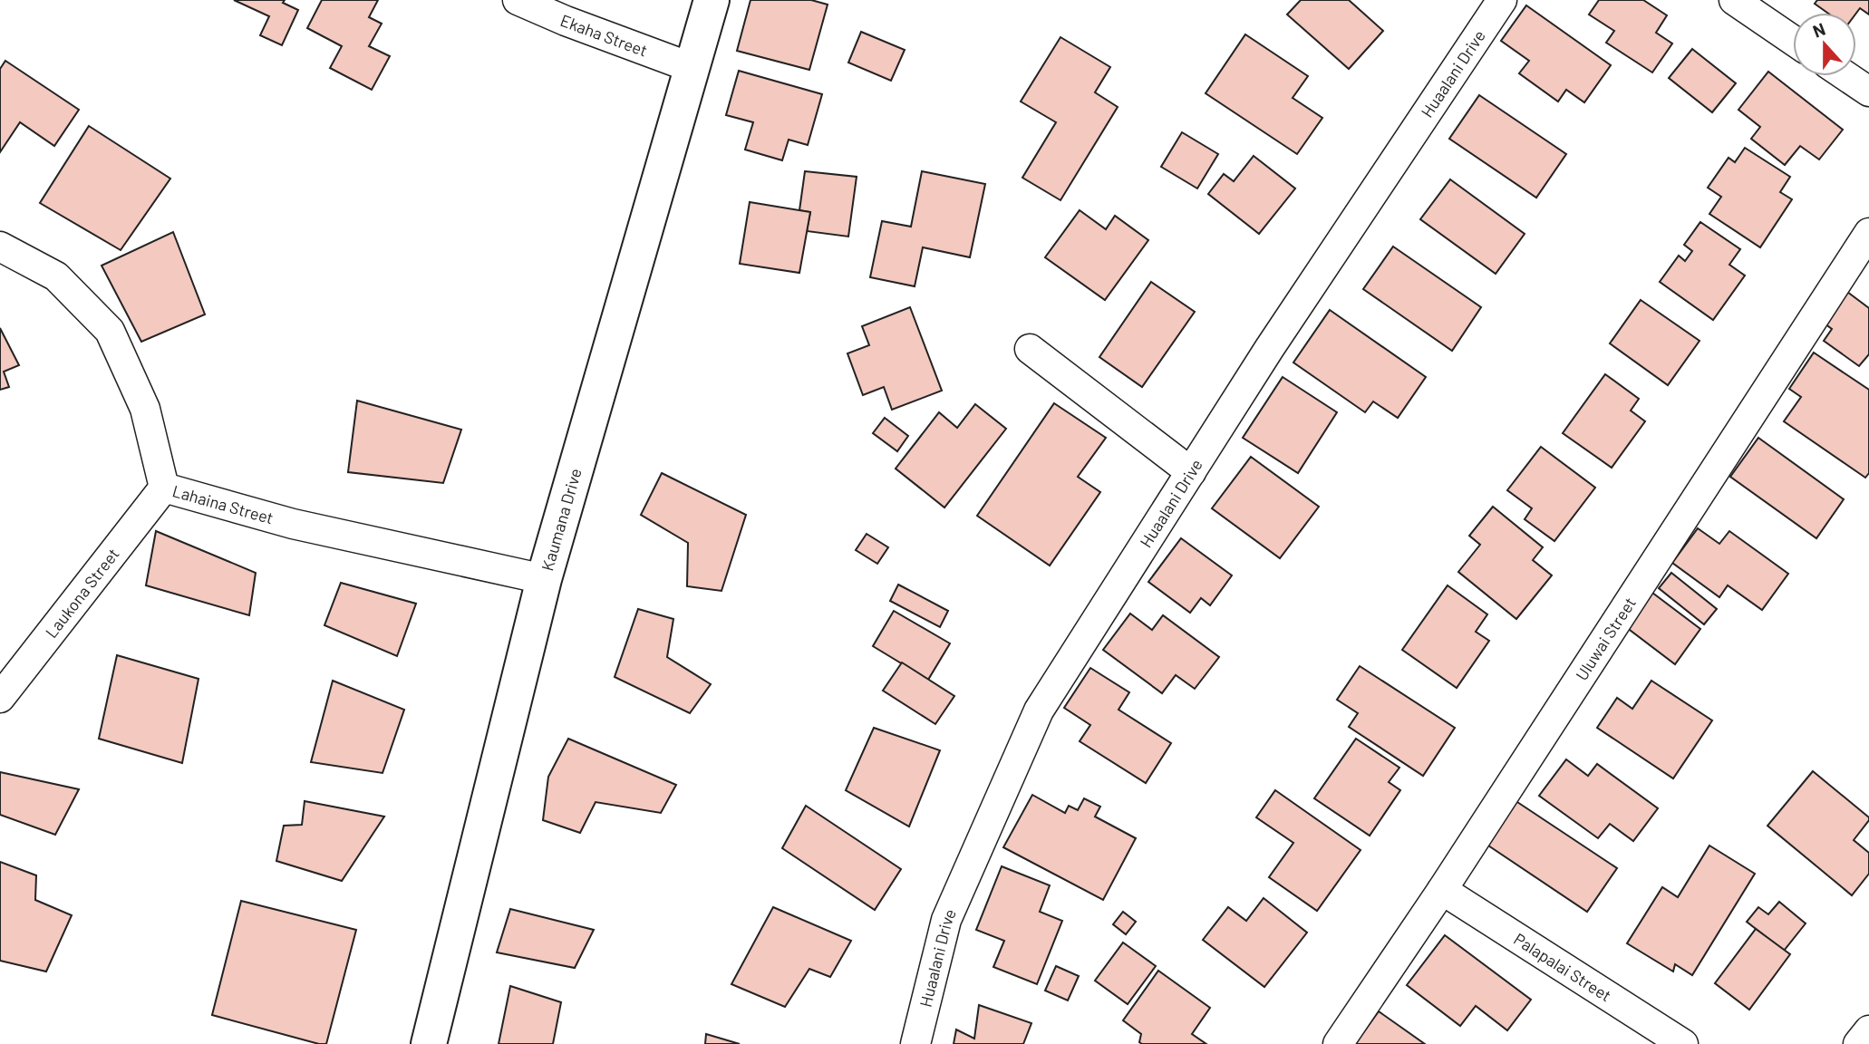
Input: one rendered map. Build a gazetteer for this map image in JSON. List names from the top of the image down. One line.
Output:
{"streets":{"street":["Ekaha Street","Huaalani Drive","Lahaina Street","Kaumana Drive","Laukona Street","Uluwai Street","Palapalai Street"]},"crossings":[["Ekaha Street","Kaumana Drive"],["Lahaina Street","Kaumana Drive"],["Lahaina Street","Laukona Street"],["Uluwai Street","Palapalai Street"]],"north":"top"}
